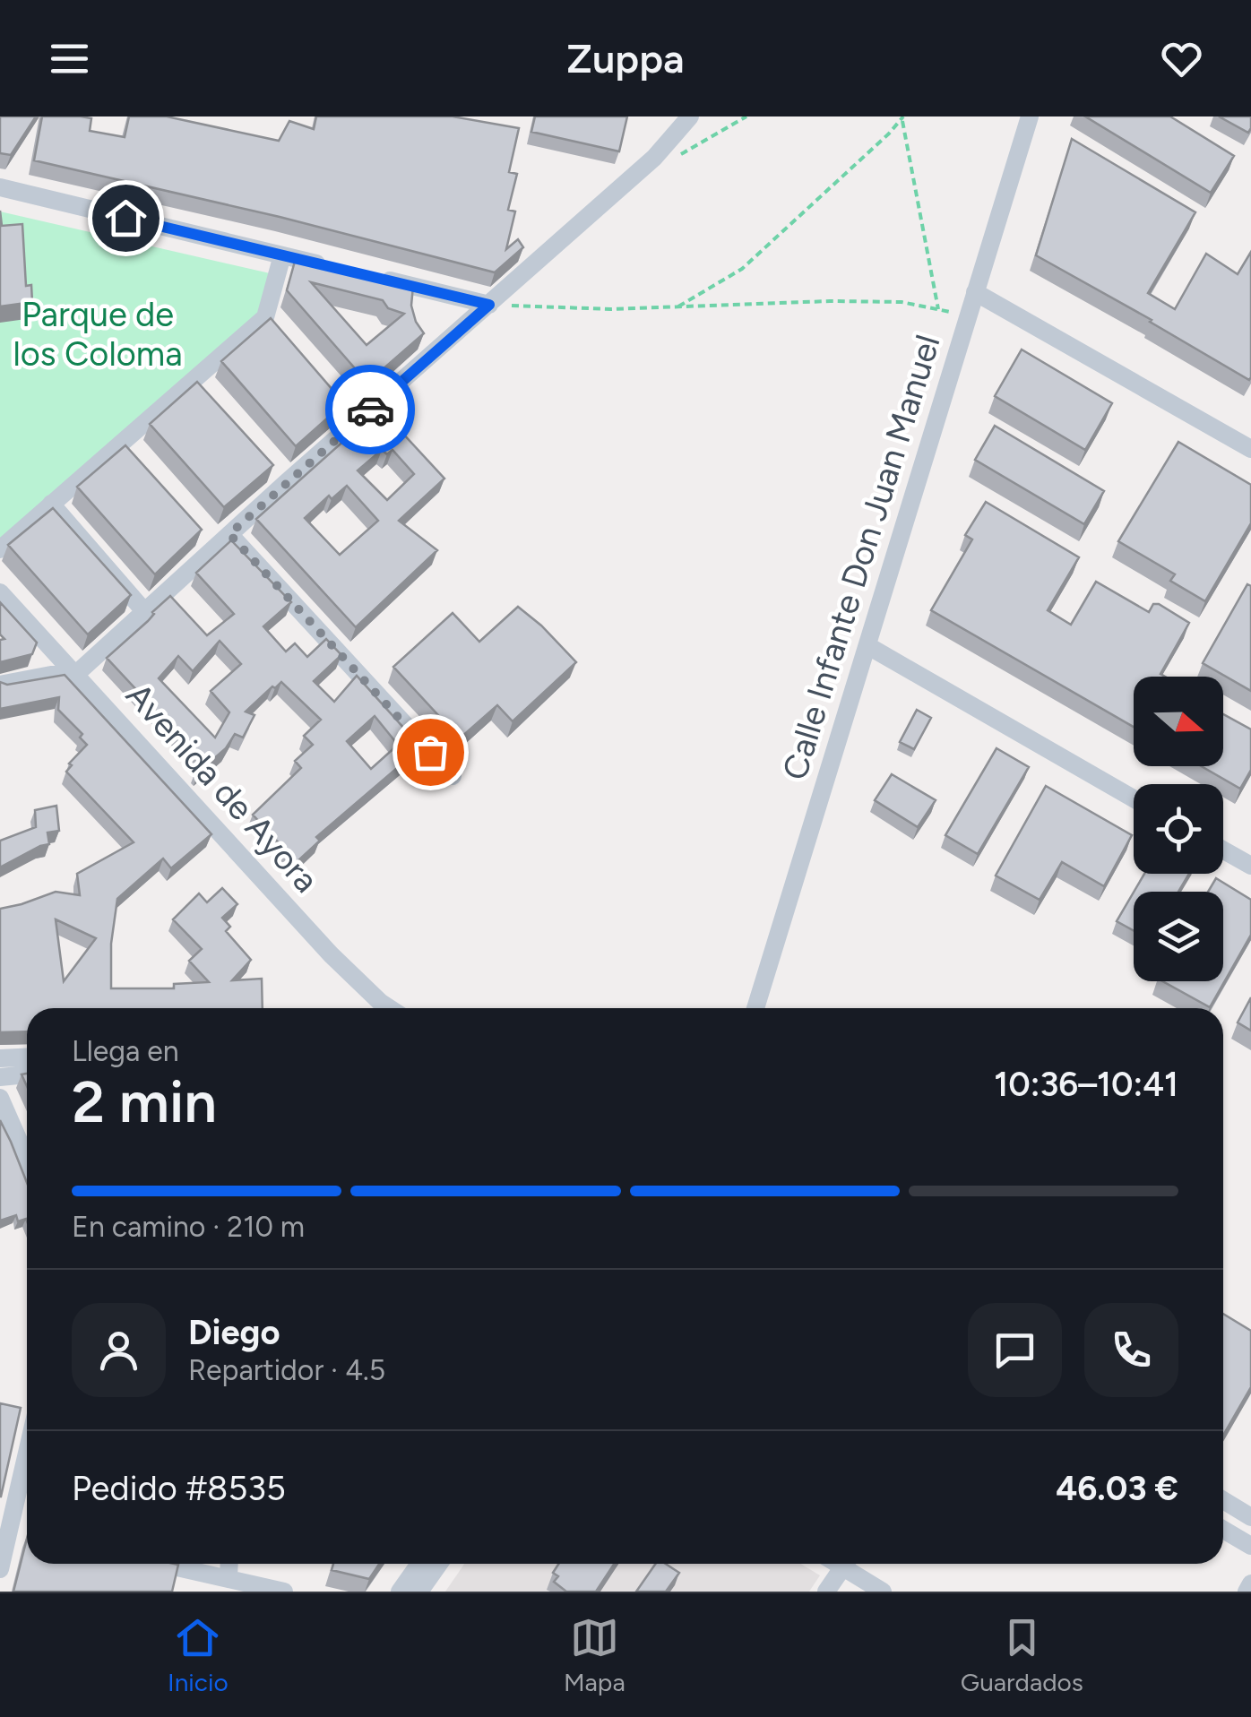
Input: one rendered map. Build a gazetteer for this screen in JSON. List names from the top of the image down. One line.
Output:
{"streets":{"street":["Calle Infante Don Juan Manuel","Avenida de Ayora"]},"parks":["Parque de los Coloma"],"north":"right","page":{"header":"Zuppa","heading":["2 min","Llega en","10:36–10:41"],"panel":["Diego","Repartidor · 4.5","Pedido #8535","46.03 €"],"bar":"En camino · 210 m","tabs":["Inicio","Mapa","Guardados"]}}
